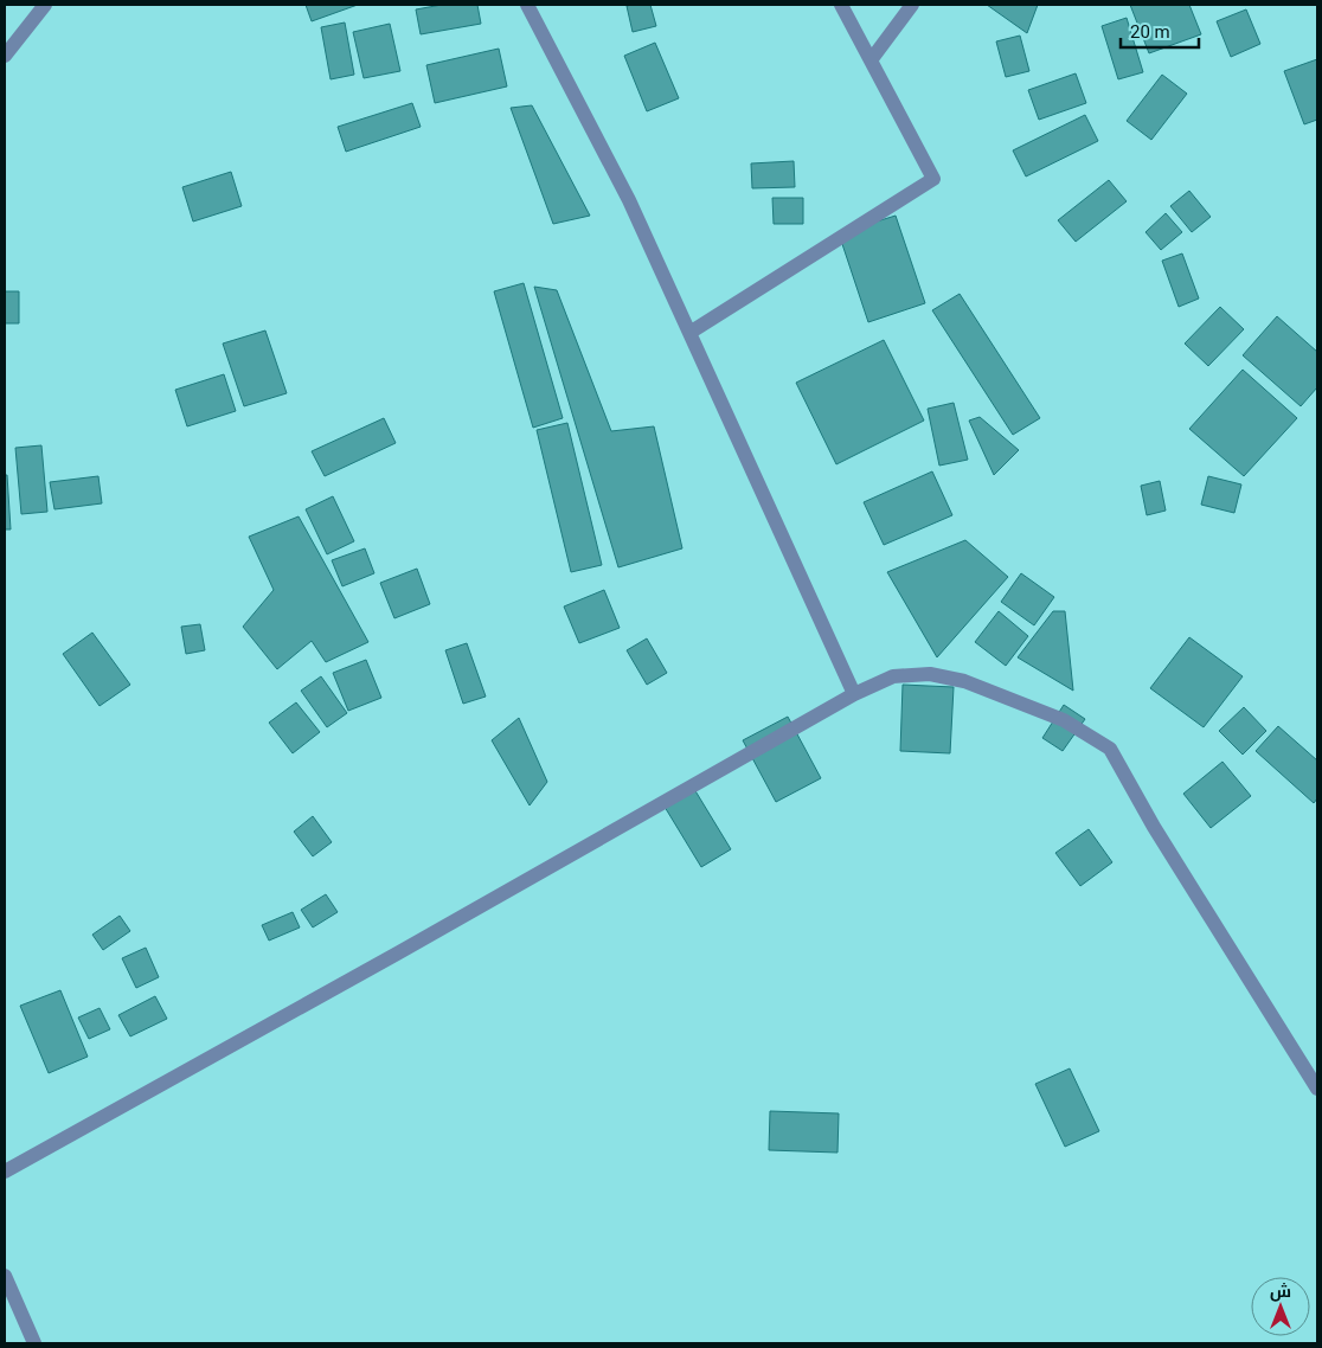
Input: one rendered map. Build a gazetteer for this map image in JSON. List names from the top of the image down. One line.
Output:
{"scale_bar":"20 m","north":"top"}
